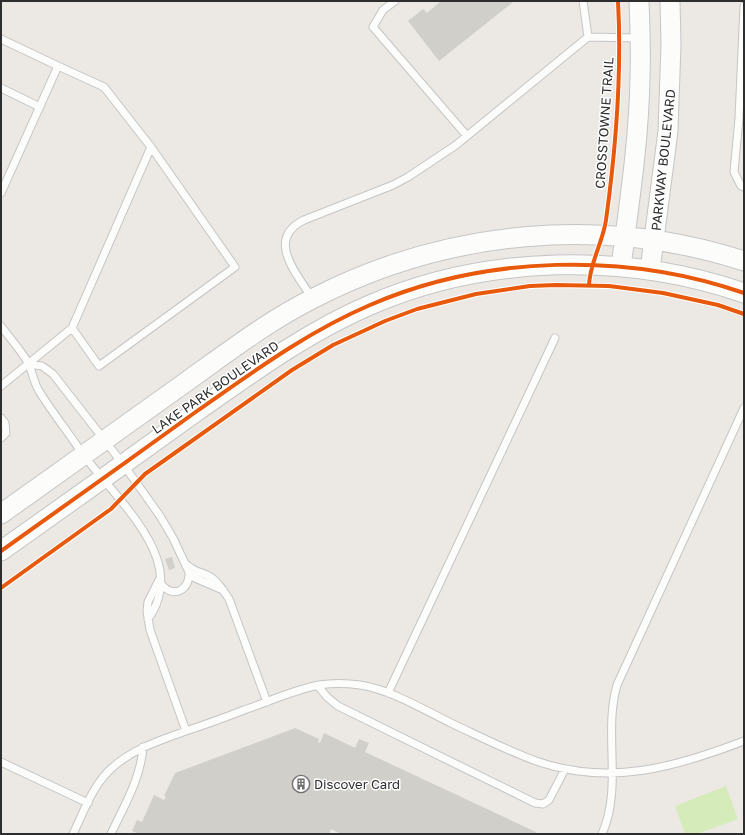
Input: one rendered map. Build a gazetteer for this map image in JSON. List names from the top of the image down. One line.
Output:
{"streets":{"street":["PARKWAY BOULEVARD","LAKE PARK BOULEVARD"],"cycle path":["CROSSTOWNE TRAIL"]},"crossings":[["PARKWAY BOULEVARD","LAKE PARK BOULEVARD"]],"places":{"building":["Discover Card"]}}
